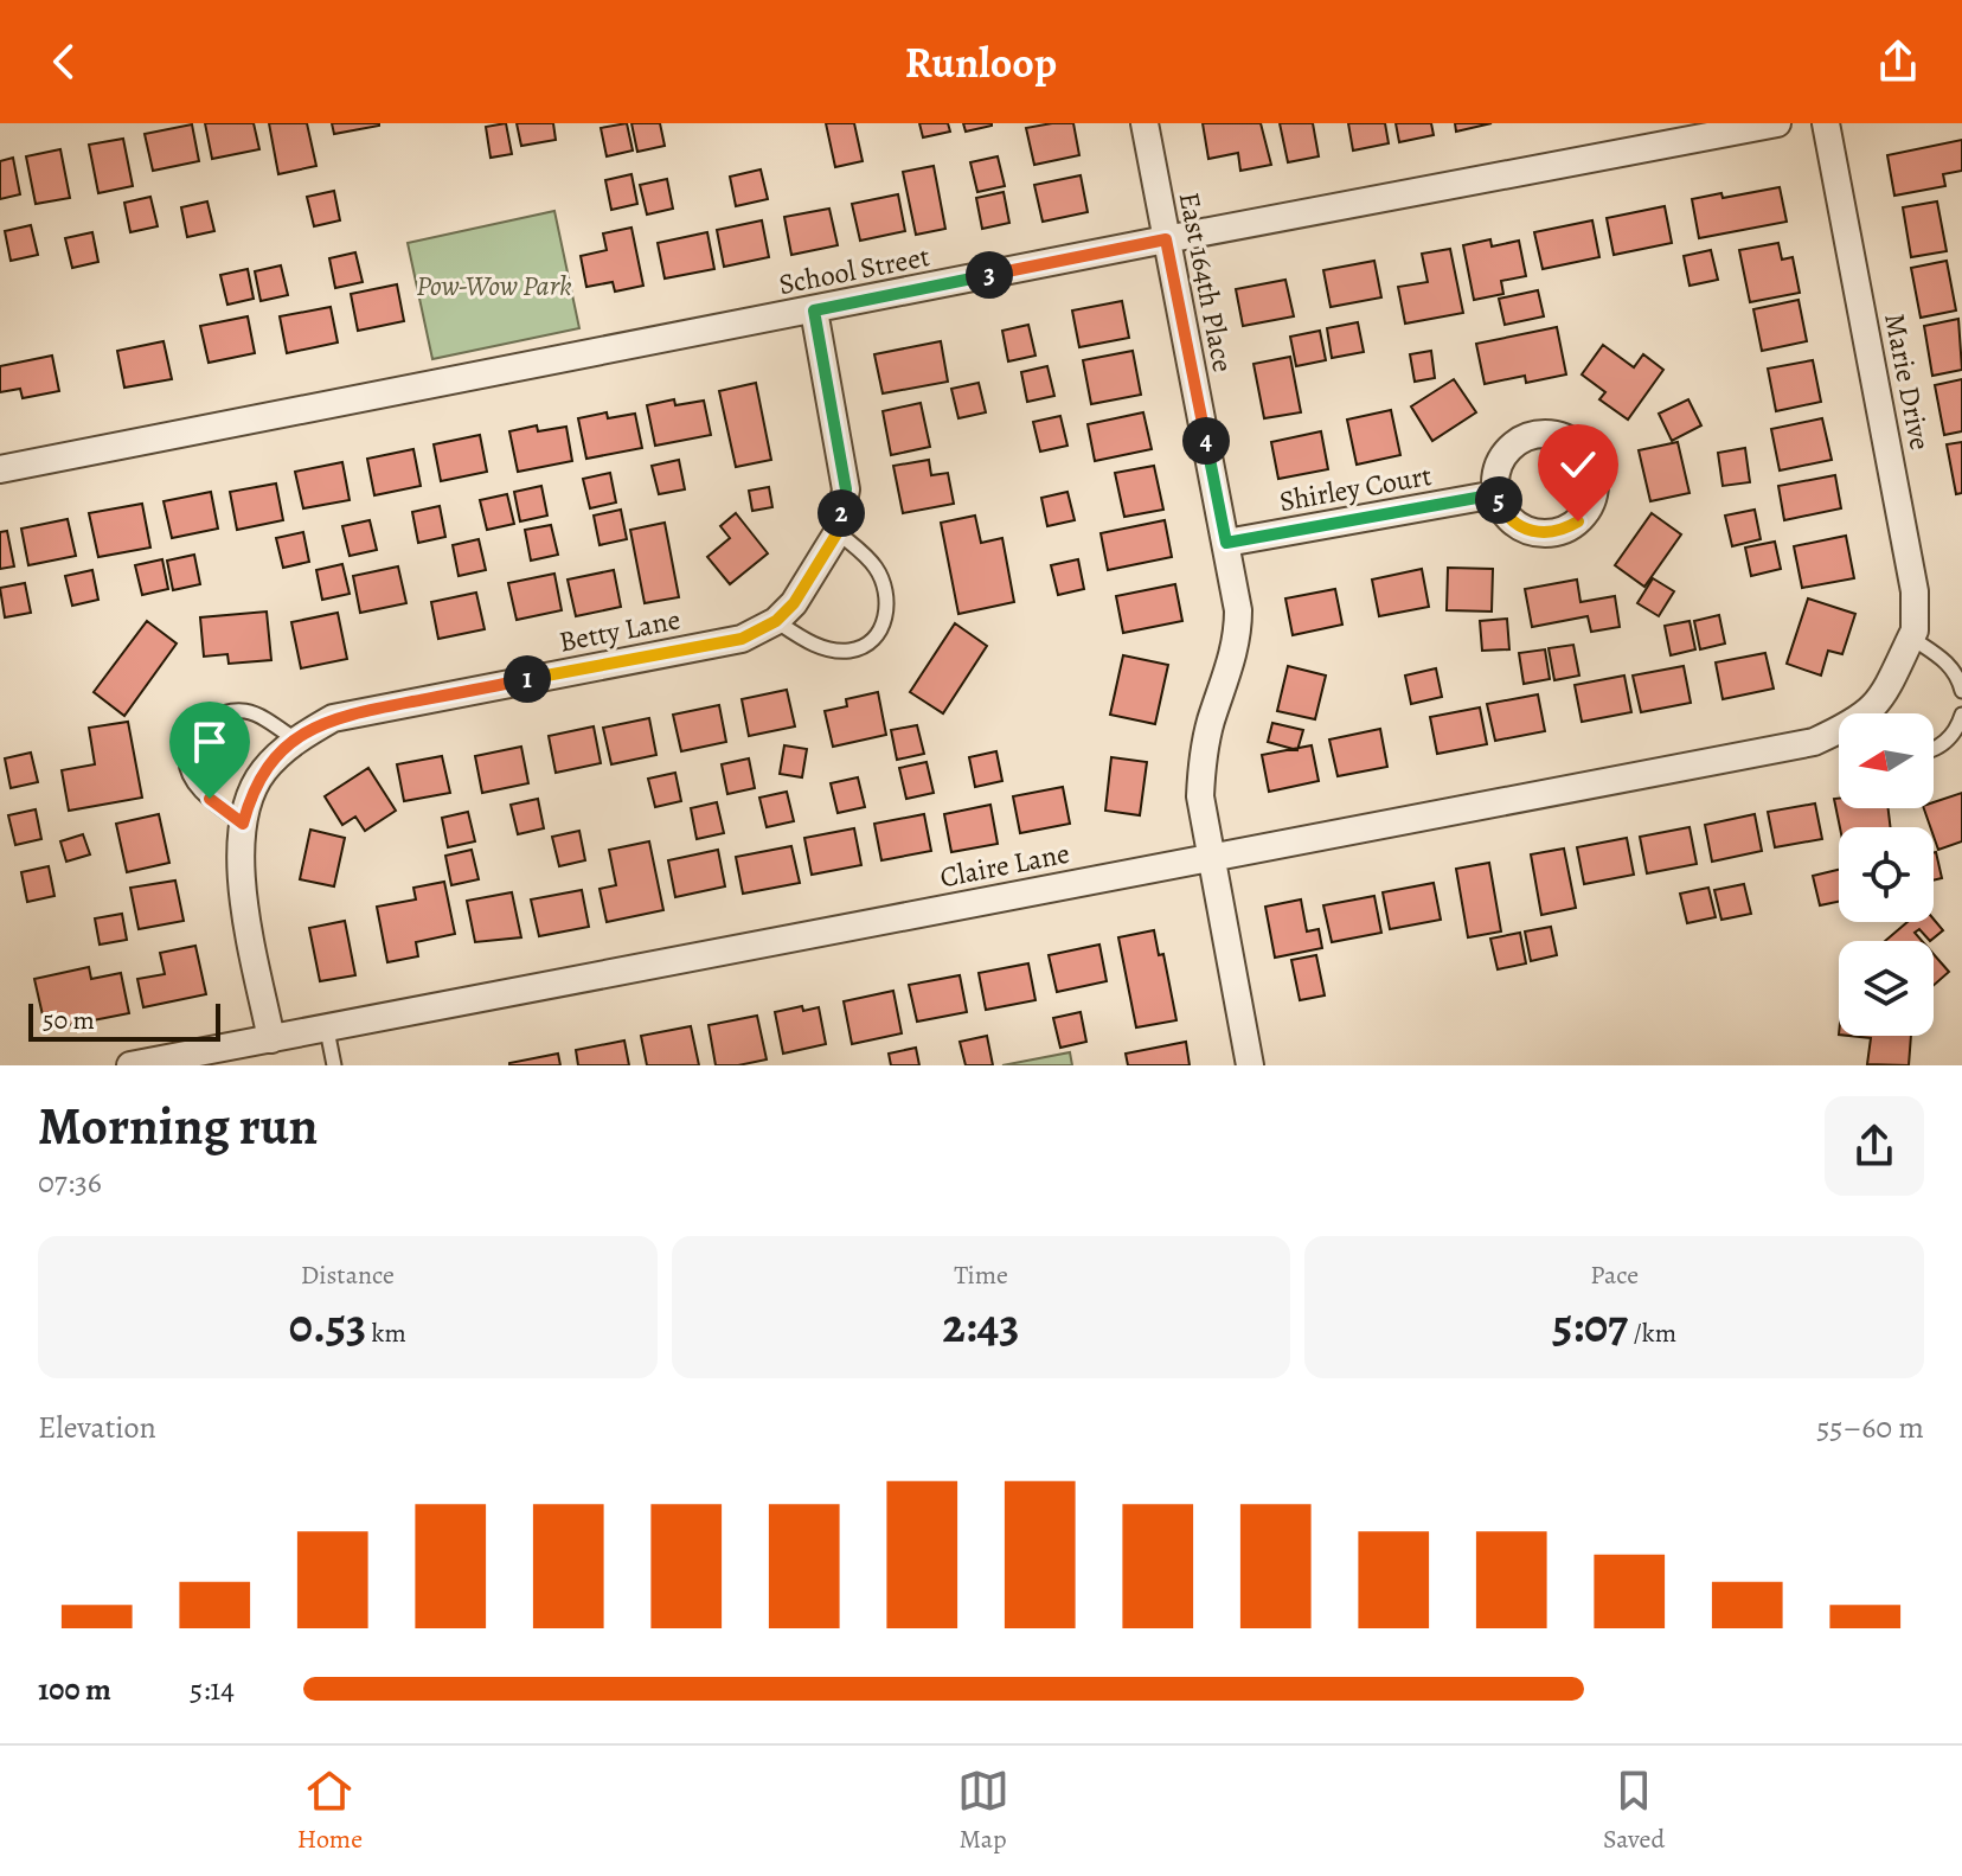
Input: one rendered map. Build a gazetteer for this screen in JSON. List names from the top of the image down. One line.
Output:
{"streets":{"street":["School Street","East 164th Place","Marie Drive","Shirley Court","Betty Lane","Claire Lane"]},"crossings":[["School Street","East 164th Place"],["School Street","Betty Lane"],["East 164th Place","Shirley Court"],["East 164th Place","Claire Lane"],["Marie Drive","Claire Lane"],["Betty Lane","Claire Lane"]],"parks":["Pow-Wow Park"],"scale_bar":"50 m","north":"left","page":{"header":"Runloop","pins":["3","4","5","2","1"],"scale":"50 m","heading":["Morning run","07:36"],"stats":[["Distance","0.53 km"],["Time","2:43"],["Pace","5:07 /km"]],"chart":["Elevation","55–60 m"],"list":[{"name":"100 m","note":"5:14"}],"tabs":["Home","Map","Saved"]}}
